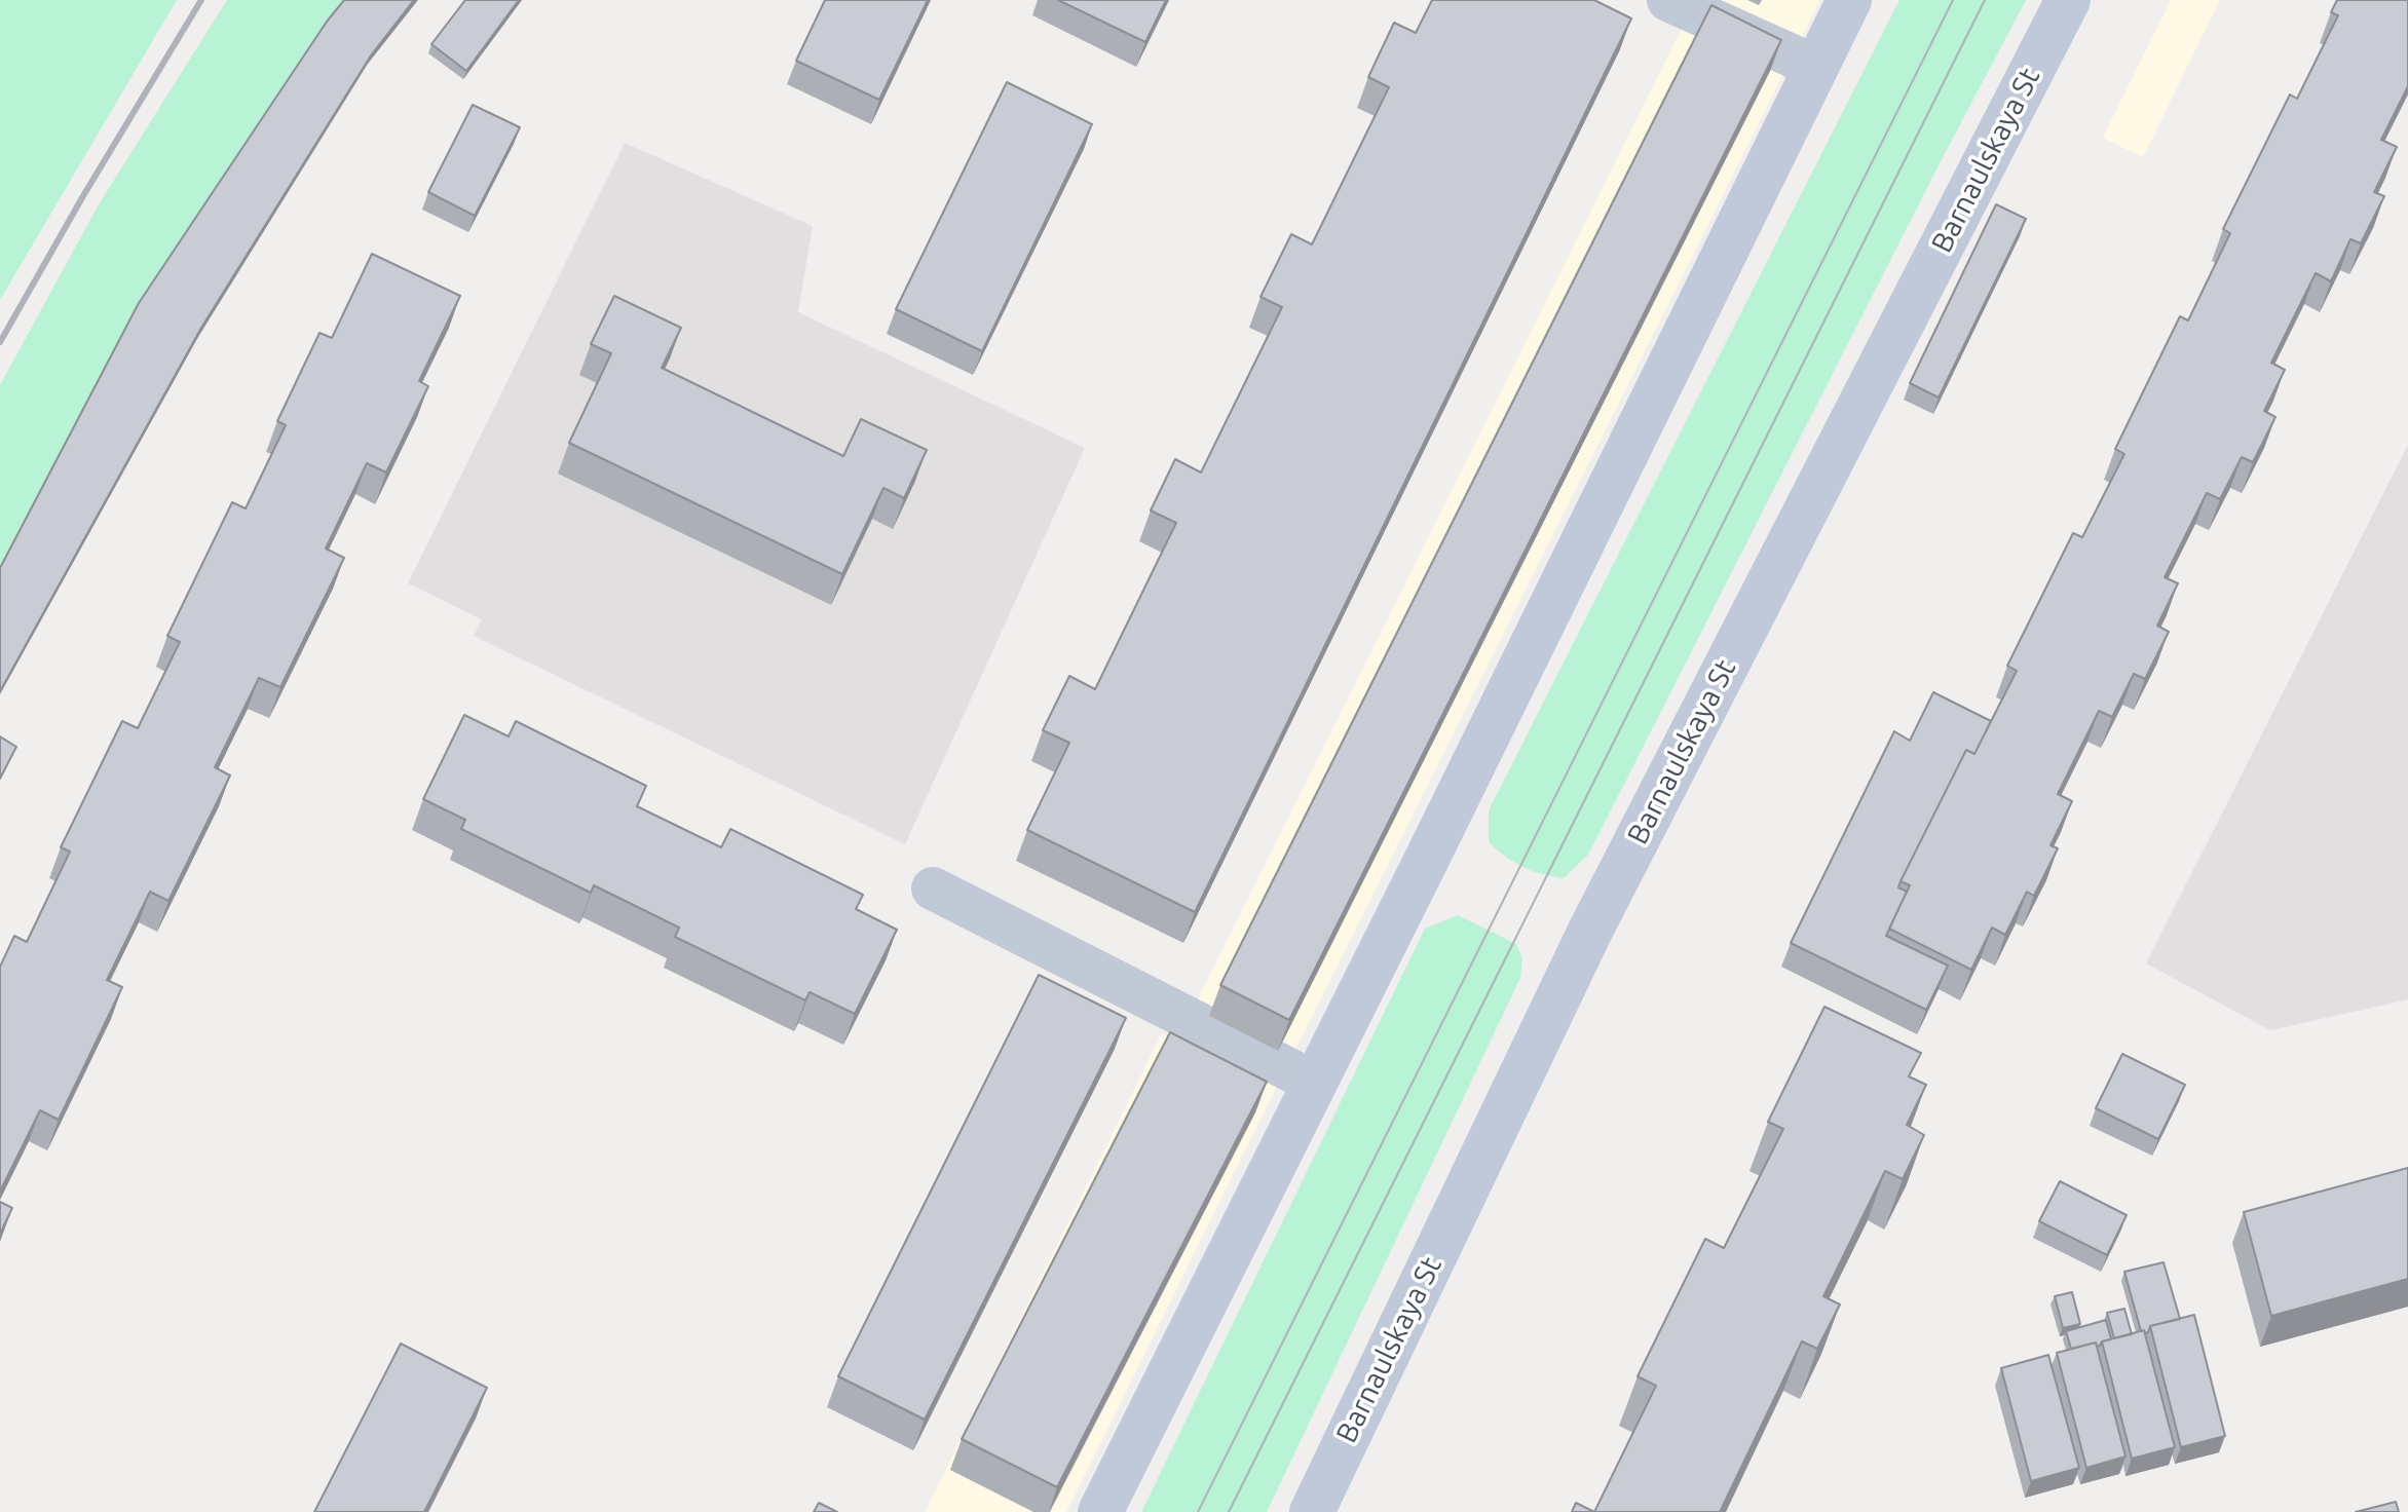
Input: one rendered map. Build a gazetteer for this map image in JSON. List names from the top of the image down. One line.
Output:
{"streets":{"street":["Barnaulskaya St"]}}
